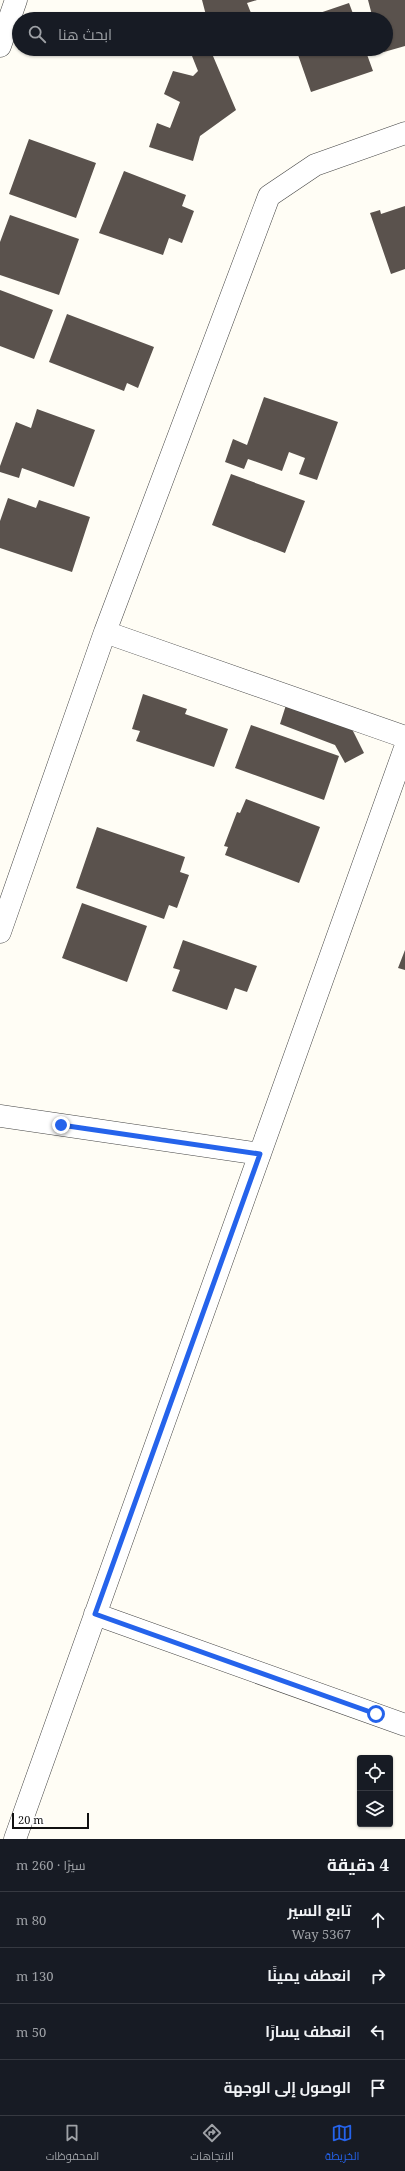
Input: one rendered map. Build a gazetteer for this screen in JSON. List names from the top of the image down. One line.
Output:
{"scale_bar":"20 m","page":{"search":"ابحث هنا","scale":"20 m","heading":["4 دقيقة","سيرًا · 260 m"],"list":[["تابع السير","Way 5367","80 m"],["انعطف يمينًا","130 m"],["انعطف يسارًا","50 m"],"الوصول إلى الوجهة"],"nav":["الخريطة","الاتجاهات","المحفوظات"]}}
